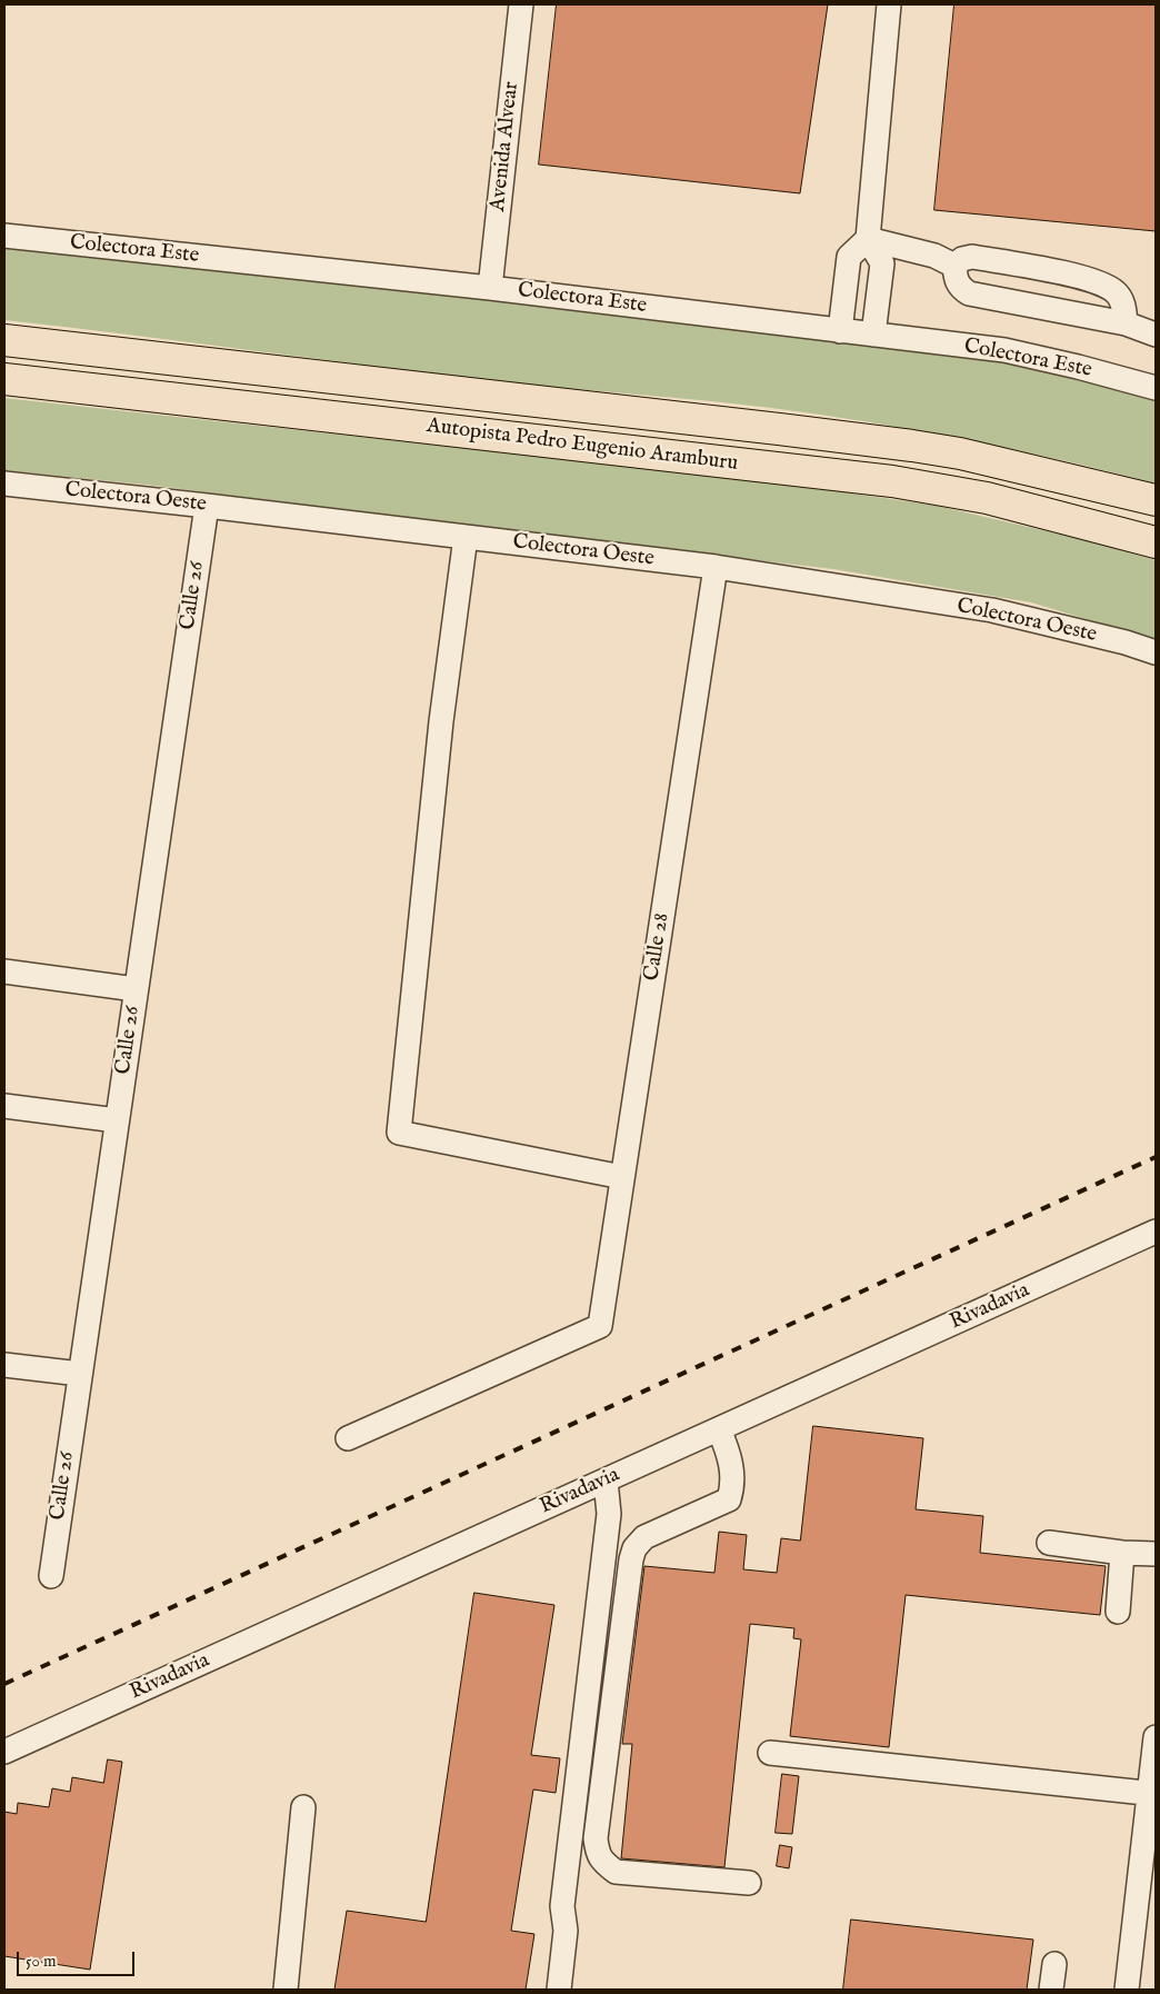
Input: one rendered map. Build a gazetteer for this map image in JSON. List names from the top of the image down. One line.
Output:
{"streets":{"highway":["Autopista Pedro Eugenio Aramburu"],"street":["Avenida Alvear","Colectora Este","Colectora Oeste","Calle 26","Calle 28","Rivadavia"]},"crossings":[["Avenida Alvear","Colectora Este"],["Colectora Oeste","Calle 26"],["Colectora Oeste","Calle 28"]],"scale_bar":"50 m"}
